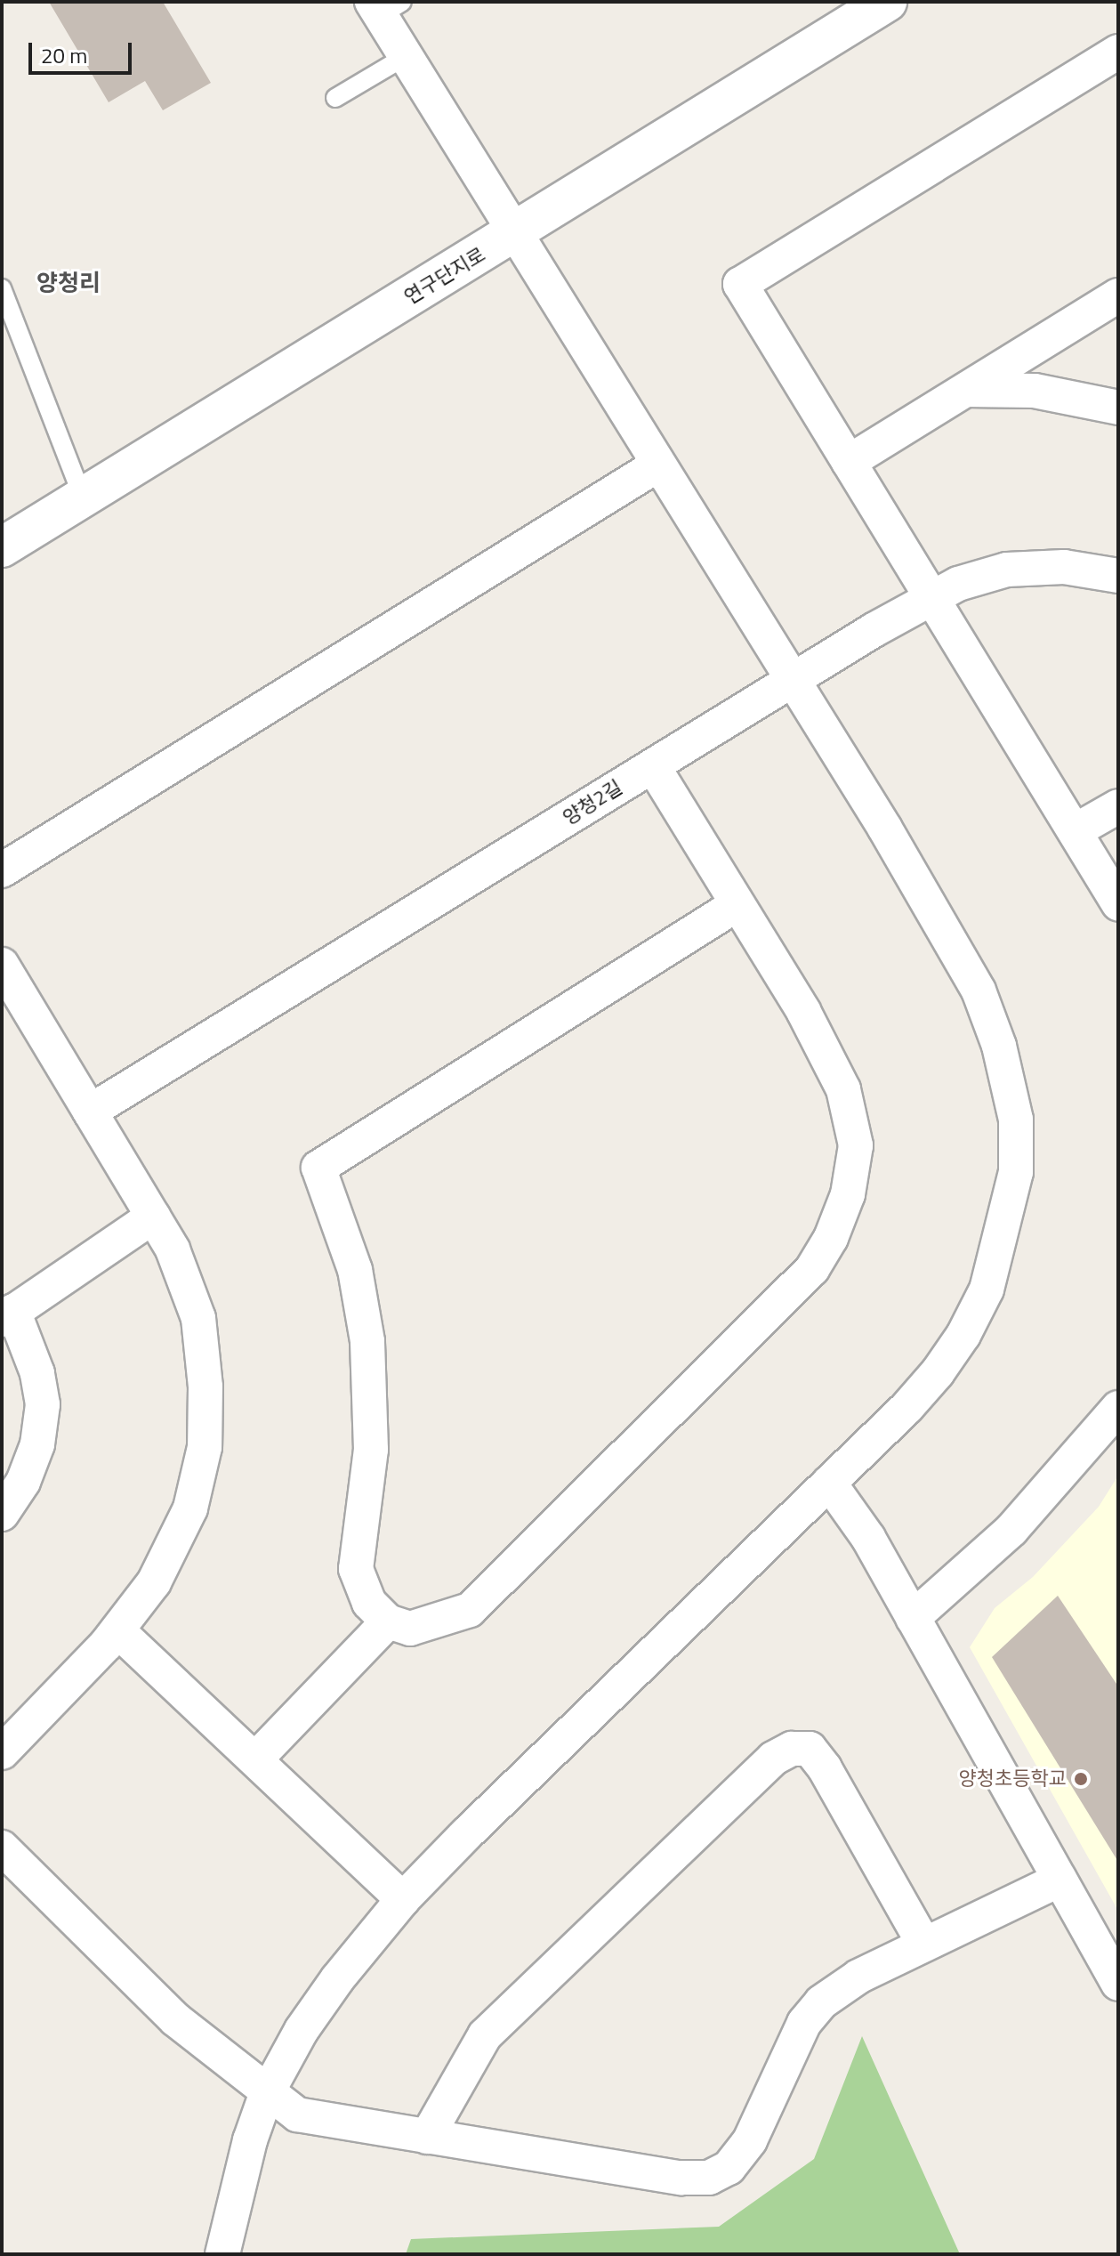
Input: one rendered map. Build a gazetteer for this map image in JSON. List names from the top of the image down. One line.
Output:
{"streets":{"street":["연구단지로","양청2길"]},"districts":["양청리"],"places":["양청초등학교"],"scale_bar":"20 m"}
